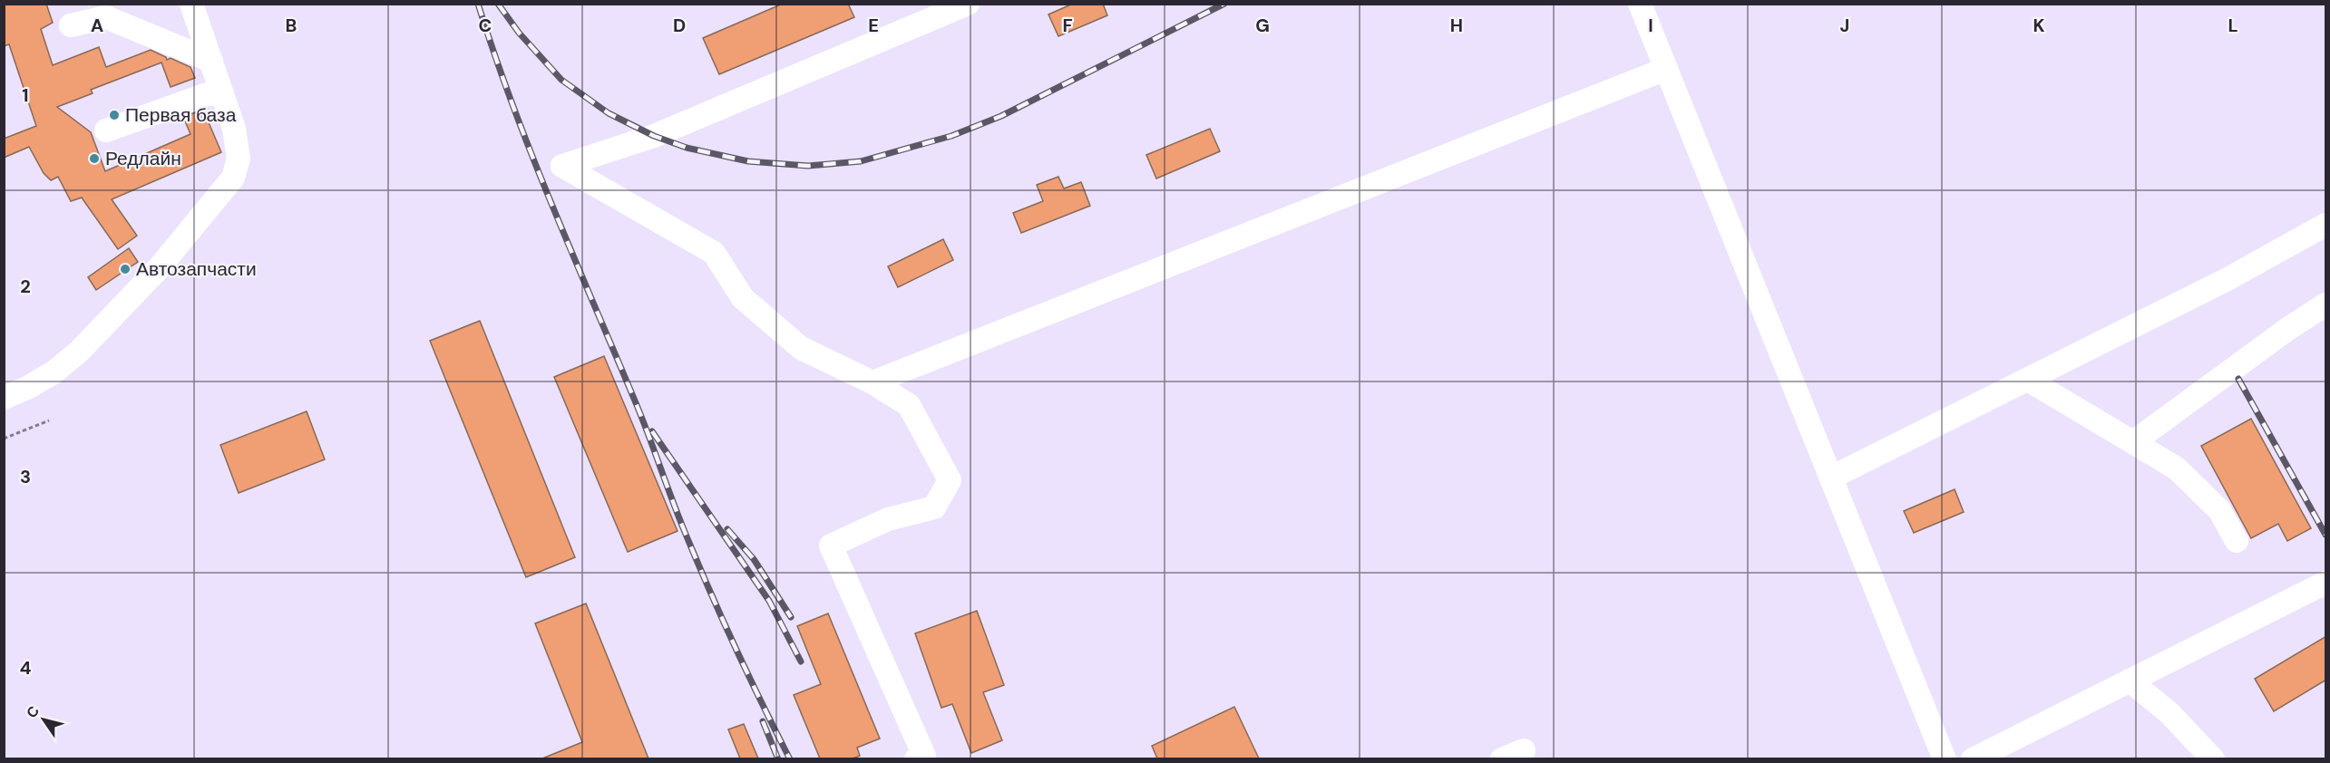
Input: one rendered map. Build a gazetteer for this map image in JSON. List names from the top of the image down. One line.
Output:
{"places":["Первая база","Редлайн","Автозапчасти"],"north":"top left","grid":{"columns":["A","B","C","D","E","F","G","H","I","J","K","L"],"rows":["1","2","3","4"]}}
